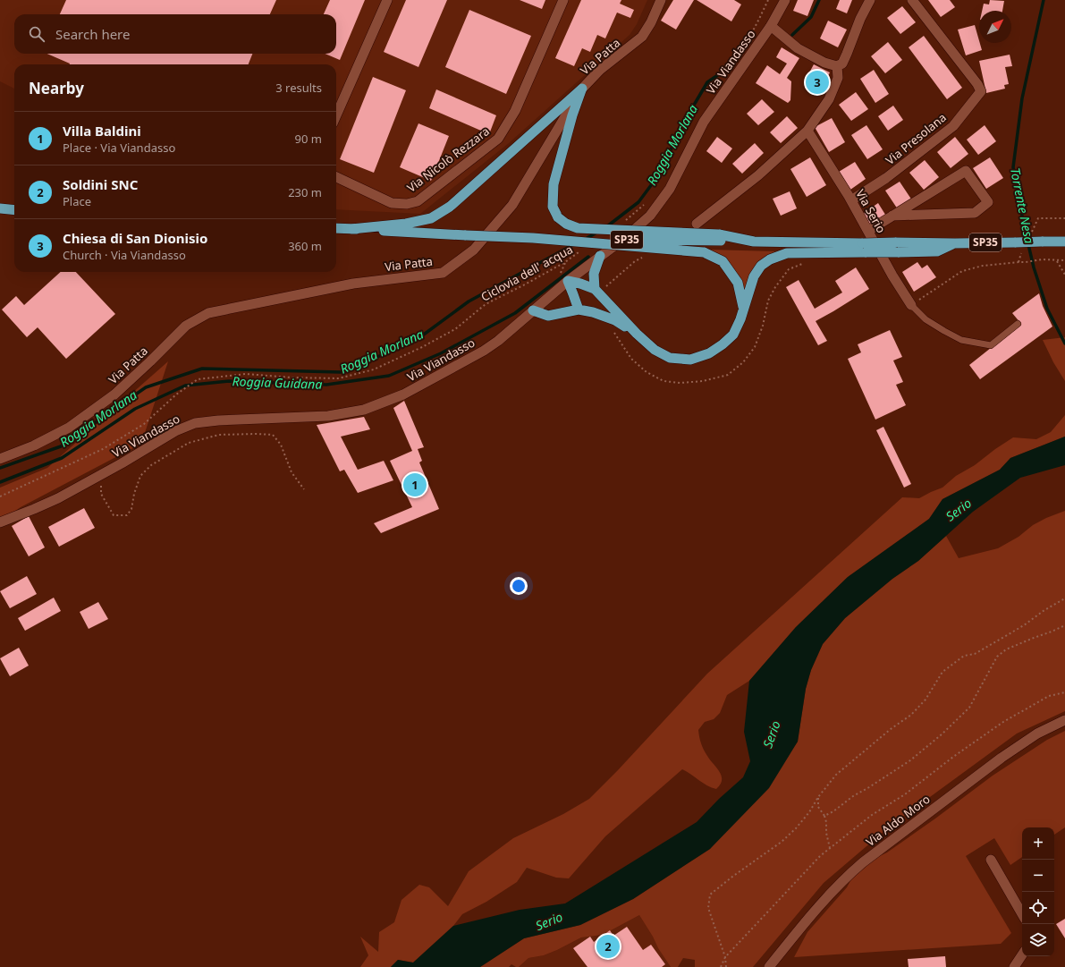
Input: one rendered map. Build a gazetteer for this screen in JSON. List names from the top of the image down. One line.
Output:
{"streets":{"highway":["SP35"],"street":["Via Patta","Via Viandasso","Via Presolana","Via Nicolò Rezzara","Via Serio","Via Aldo Moro"],"path":["Ciclovia dell' acqua"]},"crossings":[["Via Presolana","Via Serio"]],"water":["Roggia Morlana","Torrente Nesa","Roggia Guidana","Serio"],"north":"top right","page":{"search":"Search here","heading":["Nearby","3 results"],"pins":["3","1","2"],"list":[{"mark":"1","name":"Villa Baldini","note":"Place · Via Viandasso","value":"90 m"},{"mark":"2","name":"Soldini SNC","note":"Place","value":"230 m"},{"mark":"3","name":"Chiesa di San Dionisio","note":"Church · Via Viandasso","value":"360 m"}],"map_buttons":["+","−"]}}
